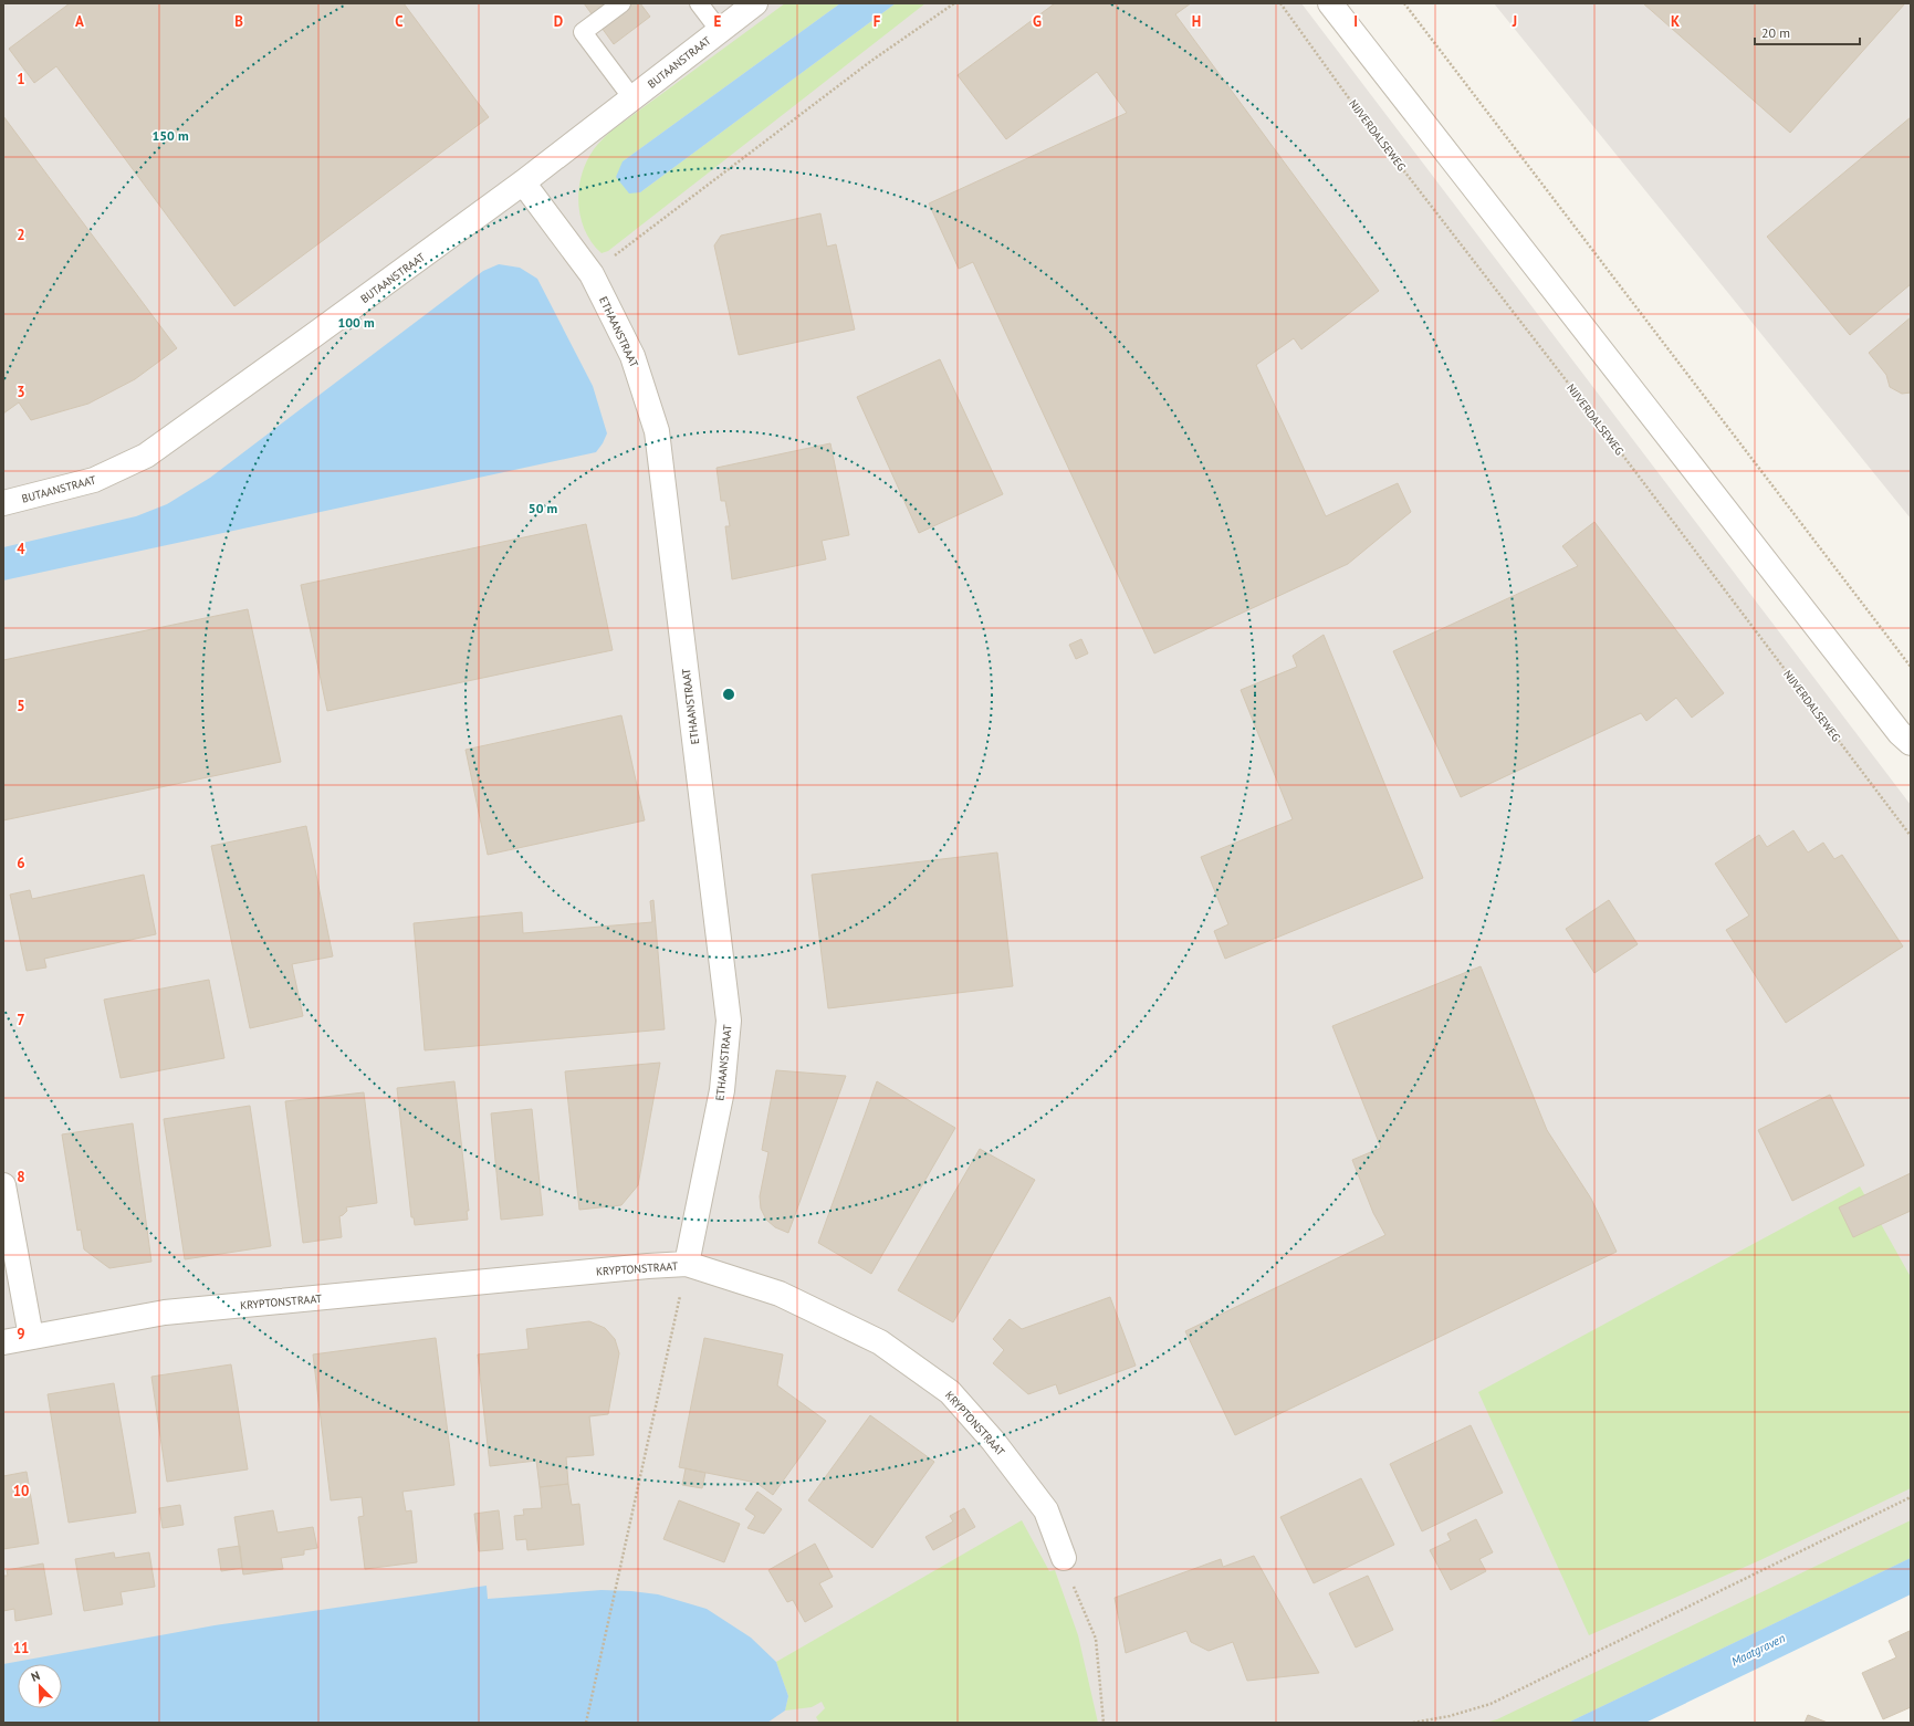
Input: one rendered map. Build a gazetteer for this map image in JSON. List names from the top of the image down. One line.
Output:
{"streets":{"street":["BUTAANSTRAAT","ETHAANSTRAAT","KRYPTONSTRAAT"],"path":["NIJVERDALSEWEG"]},"crossings":[["BUTAANSTRAAT","ETHAANSTRAAT"],["ETHAANSTRAAT","KRYPTONSTRAAT"]],"water":["Maatgraven"],"scale_bar":"20 m","north":"top left","grid":{"columns":["A","B","C","D","E","F","G","H","I","J","K"],"rows":["1","2","3","4","5","6","7","8","9","10","11"]},"rings":["150 m","100 m","50 m"]}
